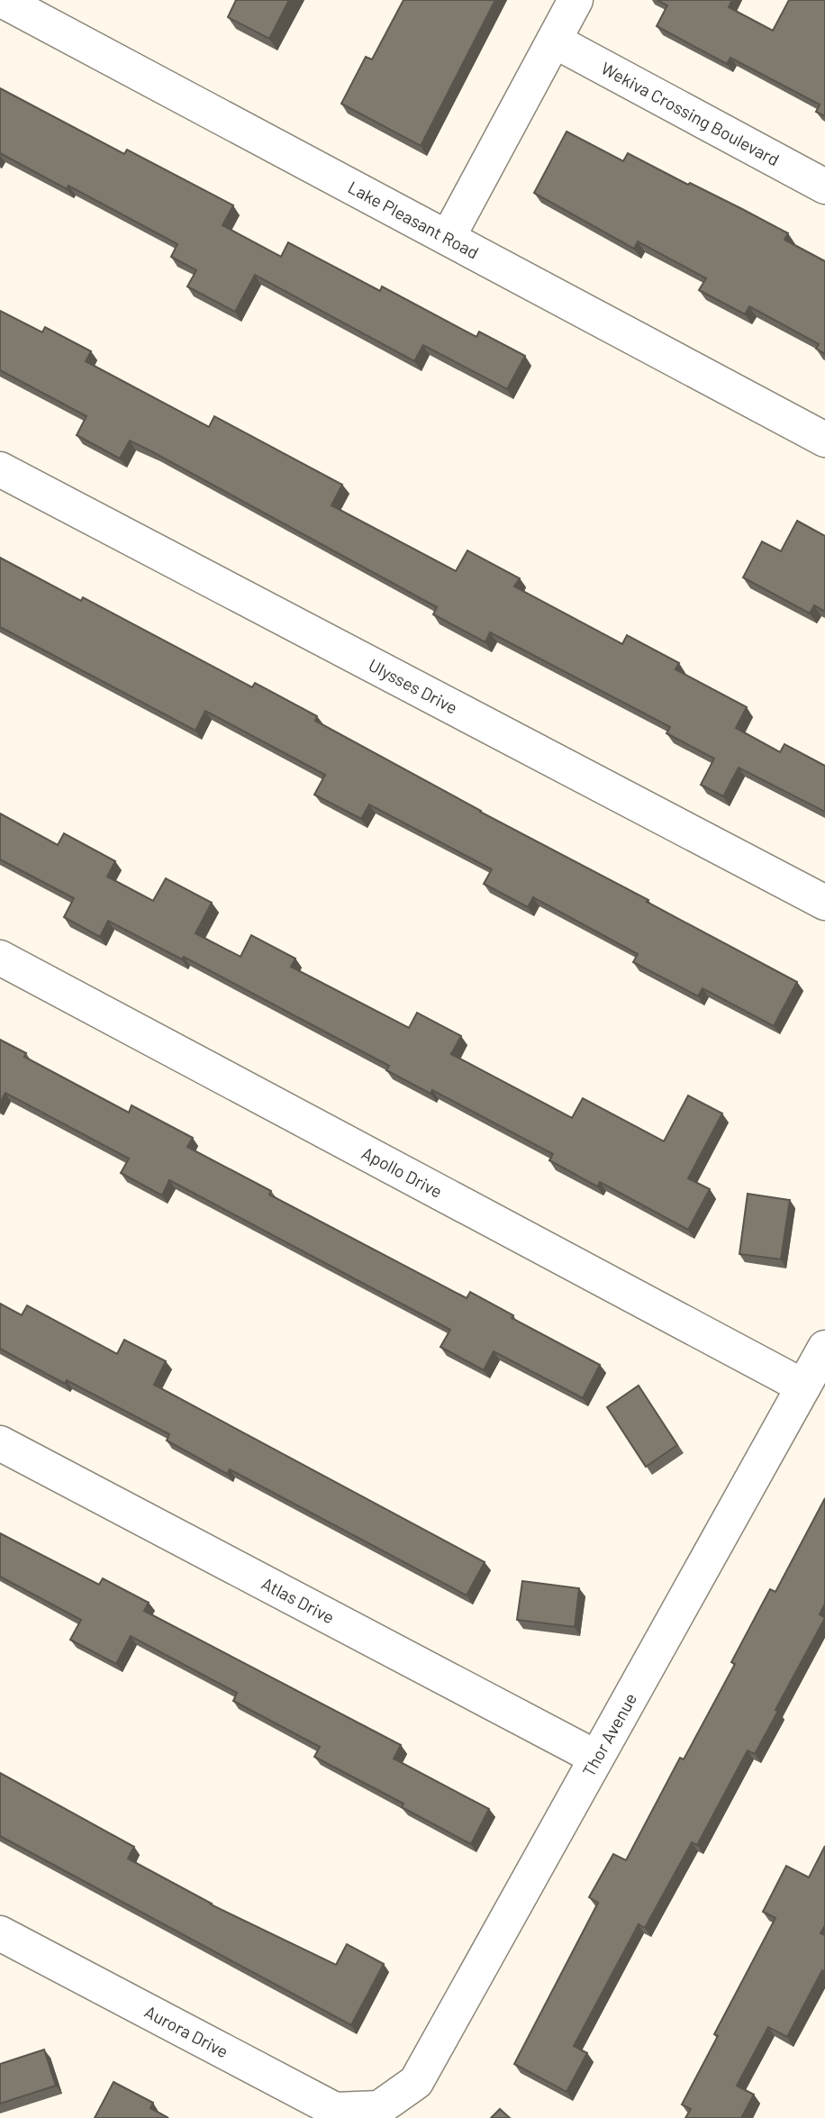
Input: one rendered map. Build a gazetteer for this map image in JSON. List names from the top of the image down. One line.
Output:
{"streets":{"street":["Wekiva Crossing Boulevard","Lake Pleasant Road","Ulysses Drive","Apollo Drive","Atlas Drive","Thor Avenue","Aurora Drive"]},"crossings":[["Apollo Drive","Thor Avenue"],["Atlas Drive","Thor Avenue"],["Thor Avenue","Aurora Drive"]]}
